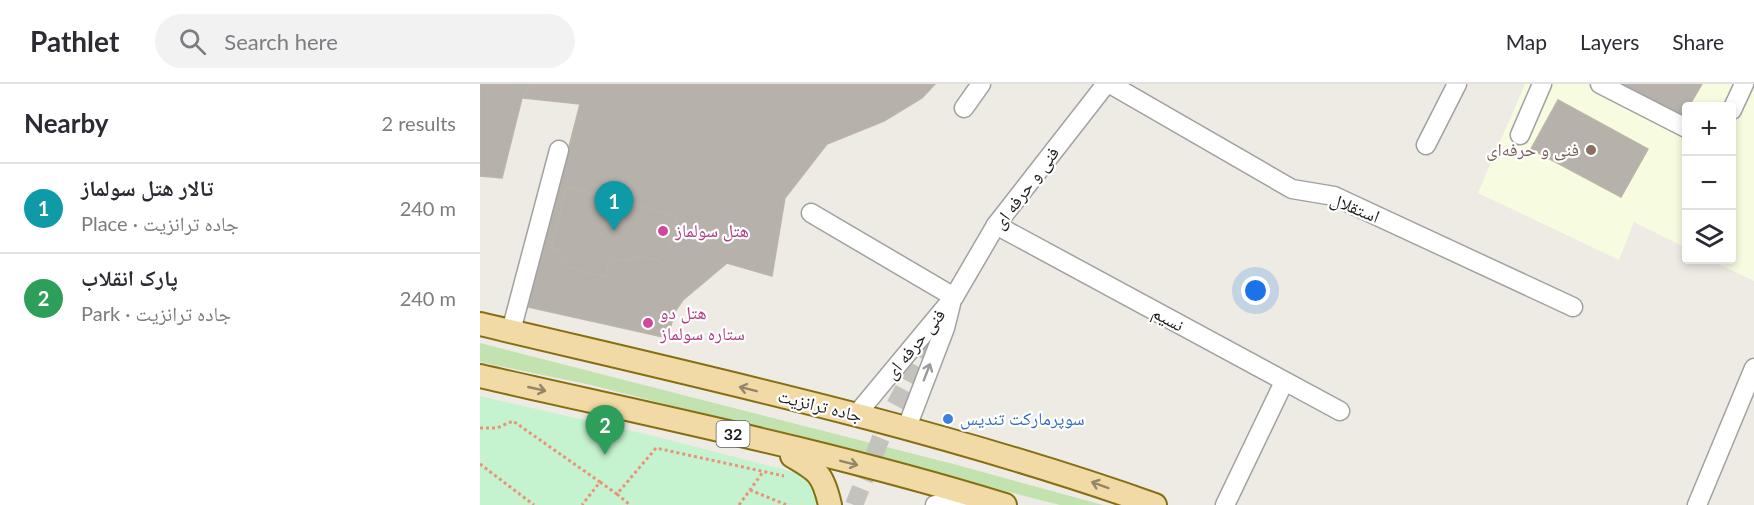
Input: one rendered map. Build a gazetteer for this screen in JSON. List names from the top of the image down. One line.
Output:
{"streets":{"main road":["جاده ترانزیت","32"],"street":["فنی و حرفه ای","استقلال","نسيم","فنی حرفه ای"]},"crossings":[["فنی و حرفه ای","استقلال"],["فنی و حرفه ای","نسيم"],["فنی و حرفه ای","فنی حرفه ای"],["فنی حرفه ای","جاده ترانزیت"]],"places":["فنی و حرفه‌ای","هتل سولماز","هتل دو ستاره سولماز","سوپرمارکت تندیس"],"page":{"header":"Pathlet","search":"Search here","nav":["Map","Layers","Share"],"heading":["Nearby","2 results"],"map_buttons":["+","−"],"list":[{"mark":"1","name":"تالار هتل سولماز","note":"Place · جاده ترانزیت","value":"240 m"},{"mark":"2","name":"پارک انقلاب","note":"Park · جاده ترانزیت","value":"240 m"}],"pins":["1","2"]}}
